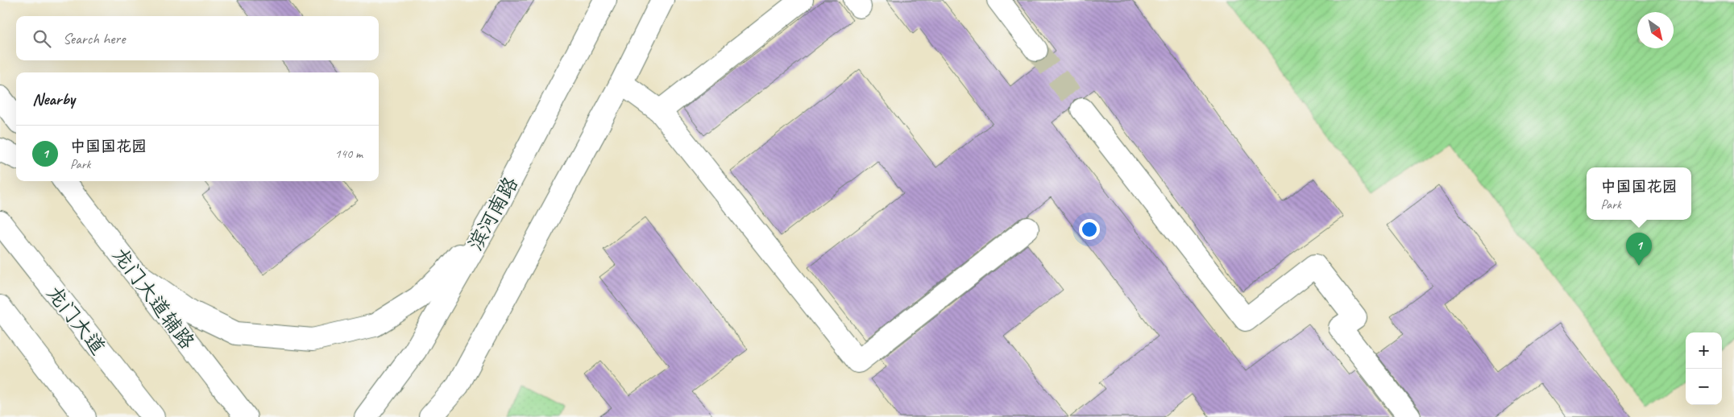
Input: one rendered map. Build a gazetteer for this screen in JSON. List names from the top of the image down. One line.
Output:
{"streets":{"main road":["滨河南路","龙门大道辅路","龙门大道"]},"north":"bottom right","page":{"search":"Search here","heading":"Nearby","list":[{"mark":"1","name":"中国国花园","note":"Park","value":"140 m"}],"popup":["中国国花园","Park"],"pins":"1","map_buttons":["+","−"]}}
